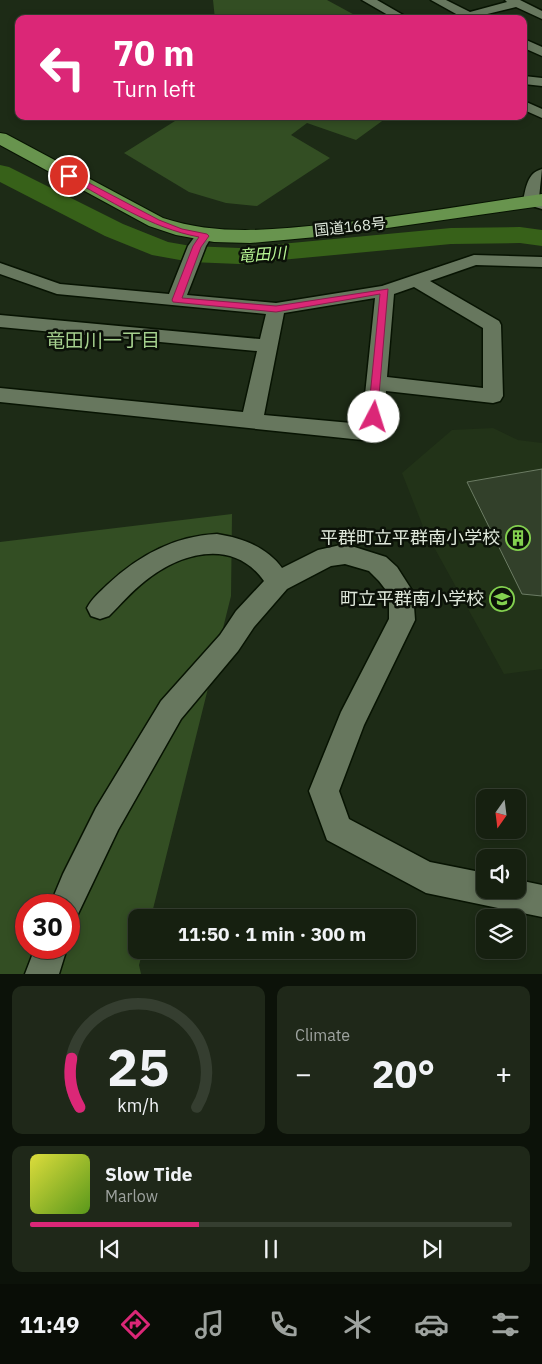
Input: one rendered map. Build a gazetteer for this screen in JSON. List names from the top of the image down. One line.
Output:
{"streets":{"highway":["国道168号"]},"districts":["竜田川一丁目"],"water":["竜田川"],"places":{"building":["平群町立平群南小学校"],"school or university":["町立平群南小学校"]},"north":"bottom","page":{"turn":["70 m","Turn left"],"limit":"30","trip":"11:50 · 1 min · 300 m","tile":"Climate","heat":["−","20°","+"],"song":["Slow Tide","Marlow"],"tabs":"11:49","gauge":["25","km/h"]}}
